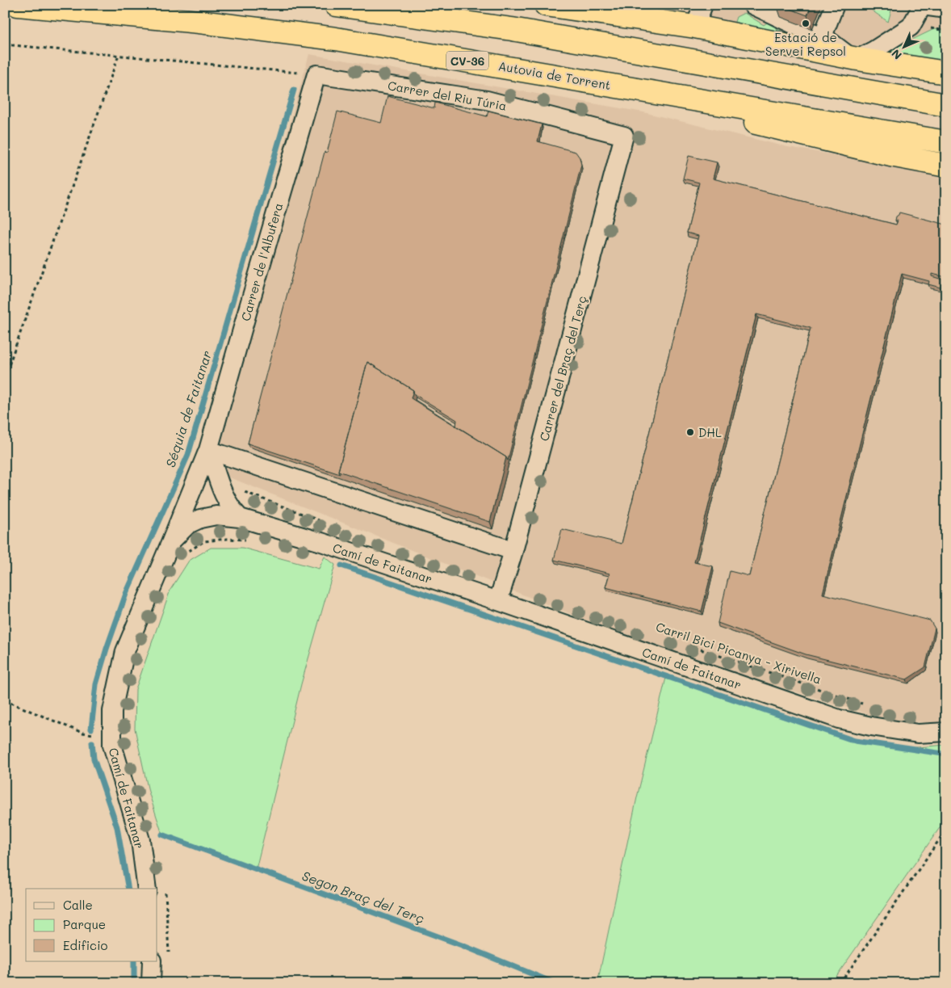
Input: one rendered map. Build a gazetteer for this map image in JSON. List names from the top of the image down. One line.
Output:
{"streets":{"highway":["CV-36","Autovia de Torrent"],"street":["Carrer del Riu Túria","Carrer de l'Albufera","Carrer del Braç del Terç","Camí de Faitanar"],"path":["Carril Bici Picanya - Xirivella"]},"crossings":[["Carrer del Riu Túria","Carrer de l'Albufera"],["Carrer del Riu Túria","Carrer del Braç del Terç"],["Carrer de l'Albufera","Camí de Faitanar"],["Carrer del Braç del Terç","Camí de Faitanar"]],"water":["Séquia de Faitanar","Segon Braç del Terç"],"places":["Estació de Servei Repsol","DHL"],"legend":["Calle","Parque","Edificio"],"north":"bottom left"}
